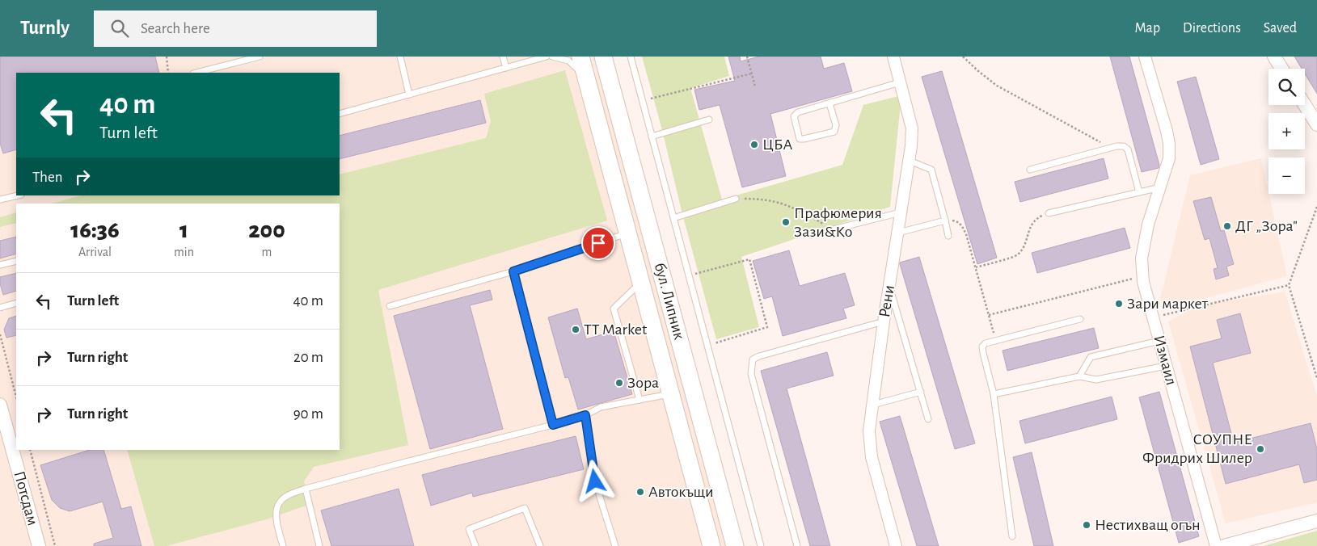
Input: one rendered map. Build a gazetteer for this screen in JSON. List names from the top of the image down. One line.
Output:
{"streets":{"main road":["бул. Липник"],"street":["Рени","Измаил","Потсдам"]},"places":["ЦБА","Прафюмерия Зази&Ко","ДГ „Зора\"","Зари маркет","TT Market","Зора","СОУПНЕ Фридрих Шилер","Автокъщи","Нестихващ огън"],"page":{"header":"Turnly","search":"Search here","nav":["Map","Directions","Saved"],"map_buttons":["+","−"],"turn":["40 m","Turn left"],"then":"Then","eta":["16:36","Arrival","1","min","200","m"],"list":[{"name":"Turn left","value":"40 m"},{"name":"Turn right","value":"20 m"},{"name":"Turn right","value":"90 m"}]}}
